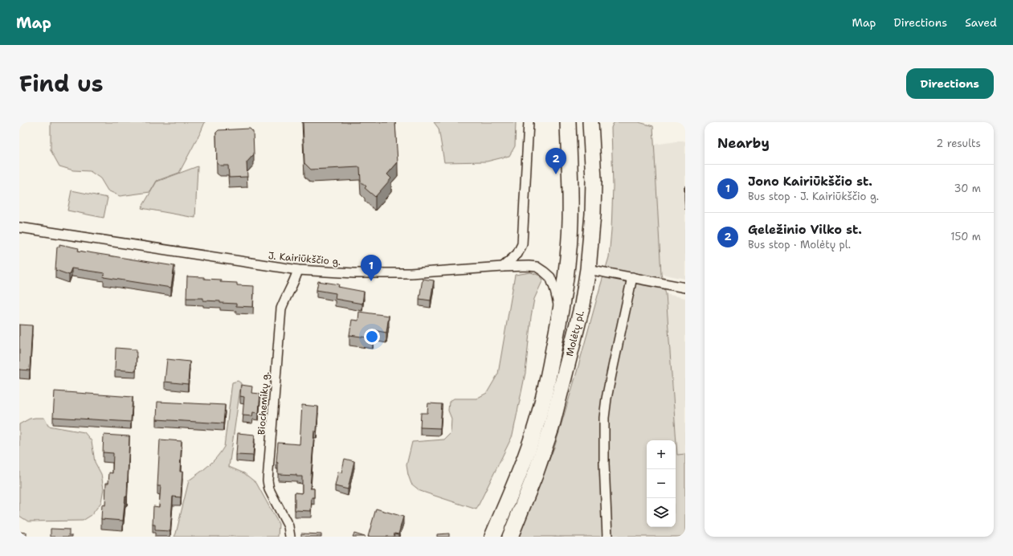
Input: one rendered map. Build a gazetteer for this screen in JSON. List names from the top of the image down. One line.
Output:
{"streets":{"highway":["Molėtų pl."],"street":["J. Kairiūkščio g.","Biochemikų g."]},"crossings":[["J. Kairiūkščio g.","Molėtų pl."],["J. Kairiūkščio g.","Biochemikų g."]],"page":{"header":"Map","nav":["Map","Directions","Saved"],"title":"Find us","buttons":"Directions","heading":["Nearby","2 results"],"pins":["2","1"],"list":[{"mark":"1","name":"Jono Kairiūkščio st.","note":"Bus stop · J. Kairiūkščio g.","value":"30 m"},{"mark":"2","name":"Geležinio Vilko st.","note":"Bus stop · Molėtų pl.","value":"150 m"}],"map_buttons":["+","−"]}}
